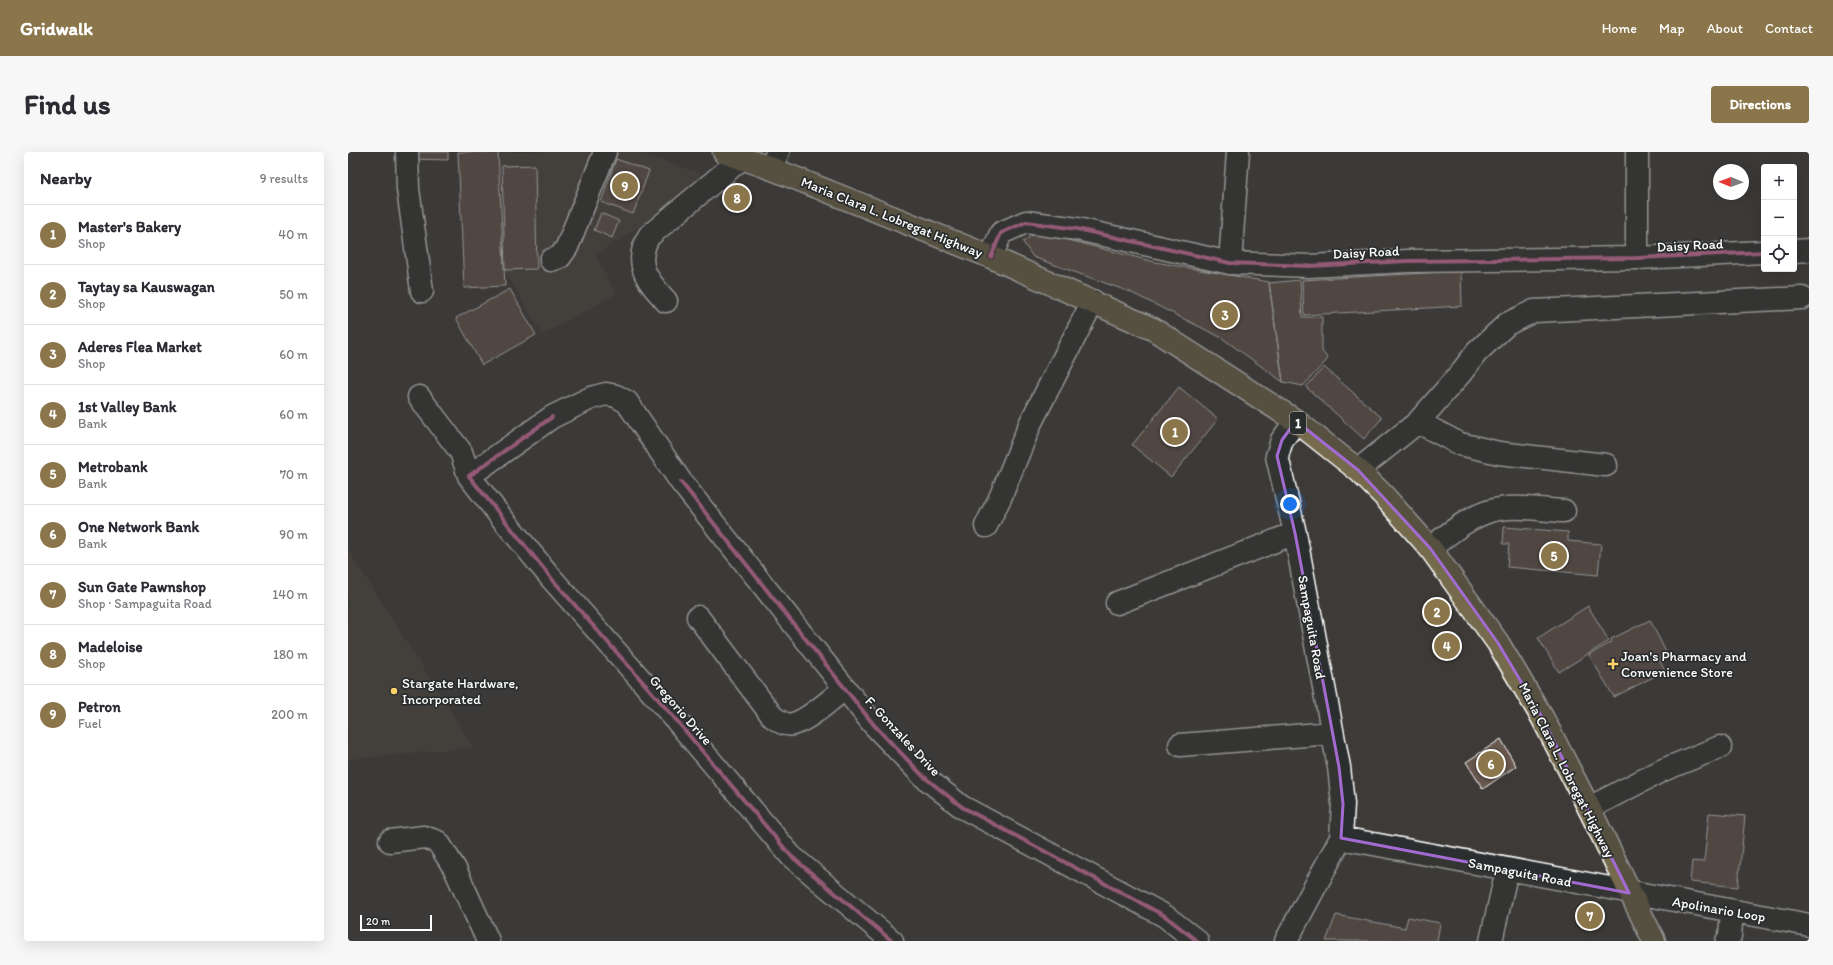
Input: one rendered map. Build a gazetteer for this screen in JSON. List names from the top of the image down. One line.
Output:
{"streets":{"highway":["Maria Clara L. Lobregat Highway","1"],"street":["Daisy Road","Sampaguita Road","Gregorio Drive","F. Gonzales Drive","Apolinario Loop"]},"crossings":[["Maria Clara L. Lobregat Highway","Daisy Road"],["Maria Clara L. Lobregat Highway","Sampaguita Road"],["Maria Clara L. Lobregat Highway","Apolinario Loop"],["Sampaguita Road","Apolinario Loop"],["Gregorio Drive","F. Gonzales Drive"]],"places":{"health":["Joan's Pharmacy and Convenience Store"],"other":["Stargate Hardware, Incorporated"]},"scale_bar":"20 m","north":"left","page":{"header":"Gridwalk","nav":["Home","Map","About","Contact"],"buttons":"Directions","title":"Find us","heading":["Nearby","9 results"],"map_buttons":["+","−"],"pins":["9","8","3","1","5","2","4","6","7"],"list":[{"mark":"1","name":"Master's Bakery","note":"Shop","value":"40 m"},{"mark":"2","name":"Taytay sa Kauswagan","note":"Shop","value":"50 m"},{"mark":"3","name":"Aderes Flea Market","note":"Shop","value":"60 m"},{"mark":"4","name":"1st Valley Bank","note":"Bank","value":"60 m"},{"mark":"5","name":"Metrobank","note":"Bank","value":"70 m"},{"mark":"6","name":"One Network Bank","note":"Bank","value":"90 m"},{"mark":"7","name":"Sun Gate Pawnshop","note":"Shop · Sampaguita Road","value":"140 m"},{"mark":"8","name":"Madeloise","note":"Shop","value":"180 m"},{"mark":"9","name":"Petron","note":"Fuel","value":"200 m"}],"scale":"20 m"}}
